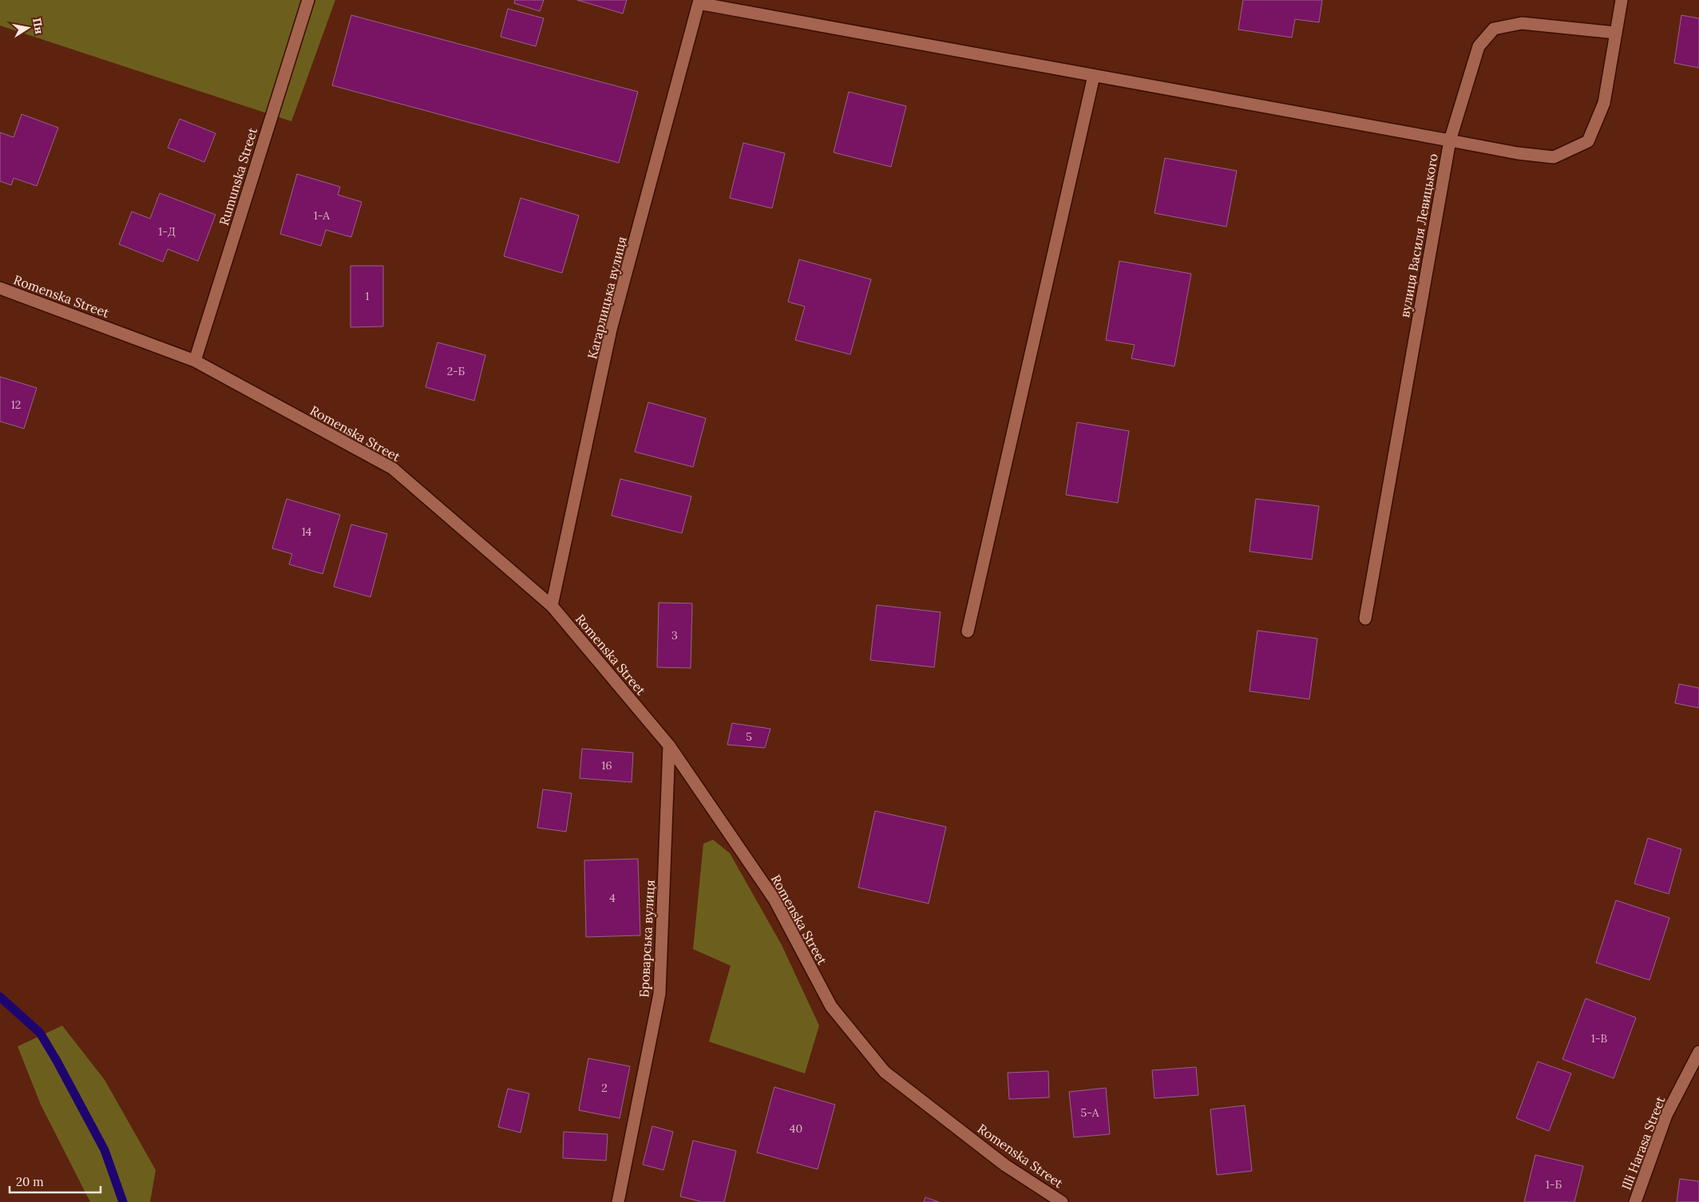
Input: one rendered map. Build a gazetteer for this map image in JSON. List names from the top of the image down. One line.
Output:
{"streets":{"street":["Rumunska Street","вулиця Василя Левицького","Romenska Street","Кагарлицька вулиця","Броварська вулиця","Illi Harasa Street"]},"crossings":[["Rumunska Street","Romenska Street"],["Romenska Street","Кагарлицька вулиця"],["Romenska Street","Броварська вулиця"]],"house_numbers":["1-А","1-Д","1","2-Б","12","14","3","5","16","4","1-В","2","5-А","40","1-Б"],"scale_bar":"20 m","north":"right"}
